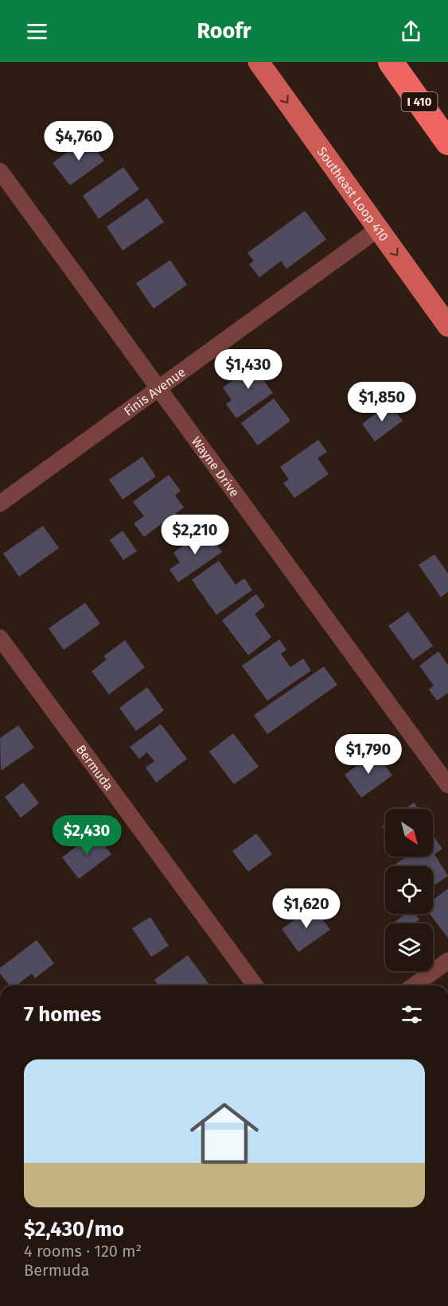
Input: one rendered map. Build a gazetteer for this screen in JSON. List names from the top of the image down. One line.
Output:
{"streets":{"highway":["I 410"],"main road":["Southeast Loop 410"],"street":["Finis Avenue","Wayne Drive","Bermuda"]},"crossings":[["Southeast Loop 410","Finis Avenue"],["Finis Avenue","Wayne Drive"]],"one_way":["Southeast Loop 410"],"north":"bottom right","page":{"header":"Roofr","price":["$4,760","$1,430","$1,850","$2,210","$1,790","$2,430","$1,620"],"heading":"7 homes","list":[{"name":"$2,430/mo","note":"4 rooms · 120 m² · Bermuda"}]}}
